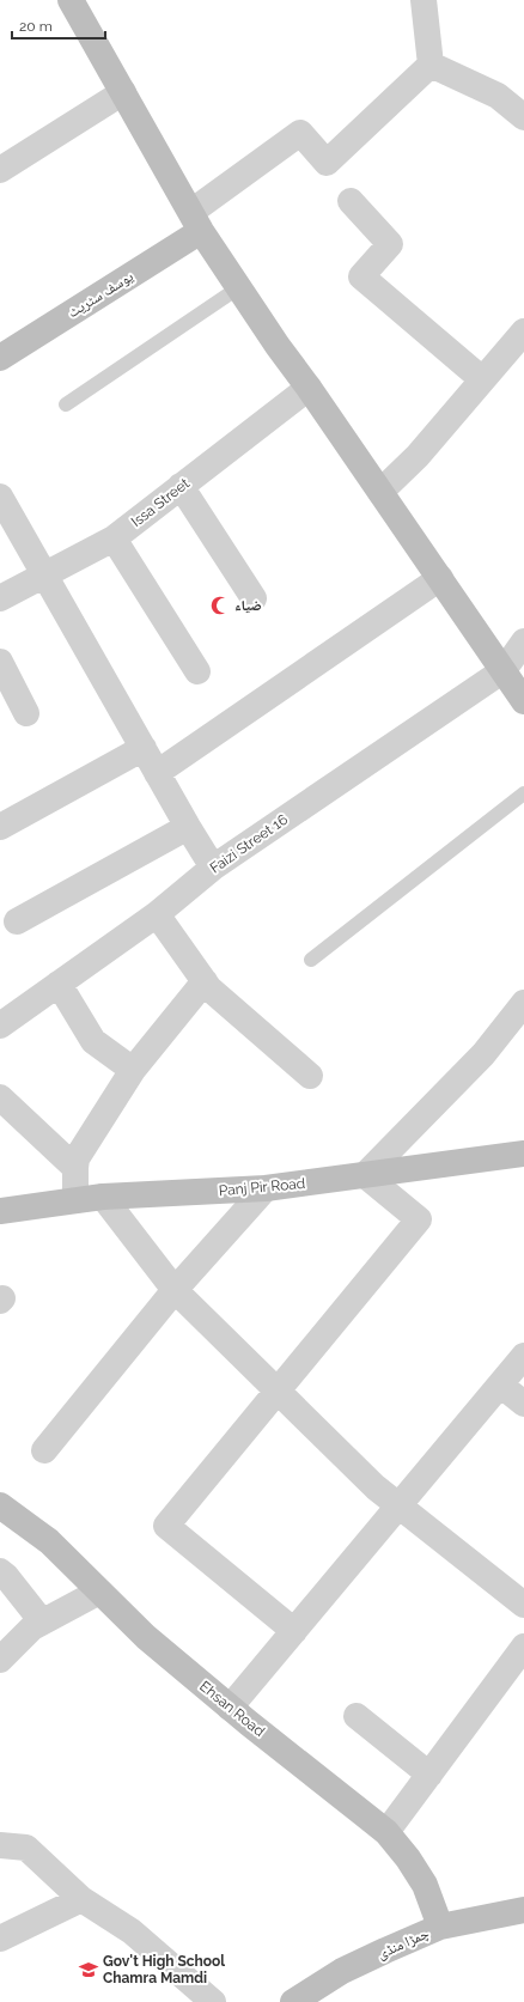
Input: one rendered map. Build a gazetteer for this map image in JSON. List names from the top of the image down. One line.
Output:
{"streets":{"street":["یوسف سٹریٹ","Issa Street","Faizi Street 16","Panj Pir Road","Ehsan Road","چمڑا منڈی"]},"crossings":[["Ehsan Road","چمڑا منڈی"]],"places":{"mosque":["ضیاء"],"school or university":["Gov't High School Chamra Mamdi"]},"scale_bar":"20 m"}
